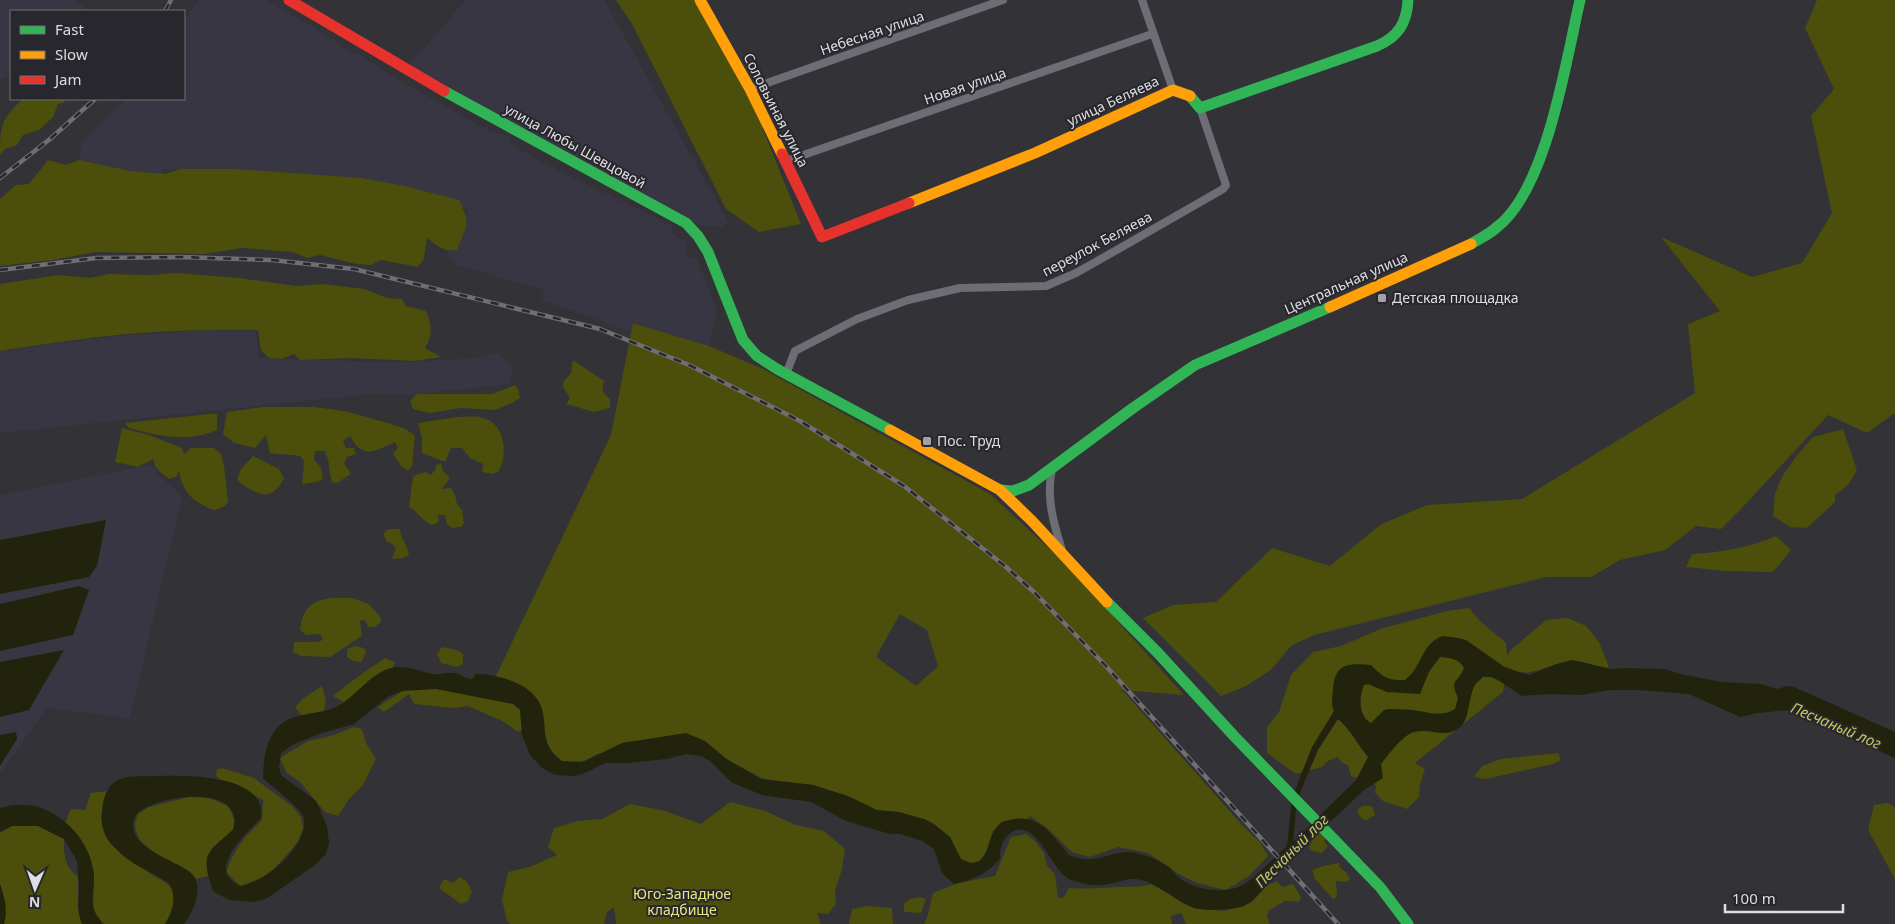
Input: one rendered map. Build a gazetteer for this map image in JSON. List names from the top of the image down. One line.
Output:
{"streets":{"street":["Небесная улица","Новая улица","улица Беляева","Соловьиная улица","улица Любы Шевцовой","переулок Беляева","Центральная улица"]},"crossings":[["Небесная улица","Соловьиная улица"],["Новая улица","Соловьиная улица"],["улица Беляева","Соловьиная улица"],["улица Беляева","переулок Беляева"],["улица Любы Шевцовой","переулок Беляева"],["улица Любы Шевцовой","Центральная улица"]],"water":["Песчаный лог"],"parks":["Юго-Западное кладбище"],"places":{"transit":["Детская площадка","Пос. Труд"]},"legend":["Fast","Slow","Jam"],"scale_bar":"100 m","north":"bottom"}
